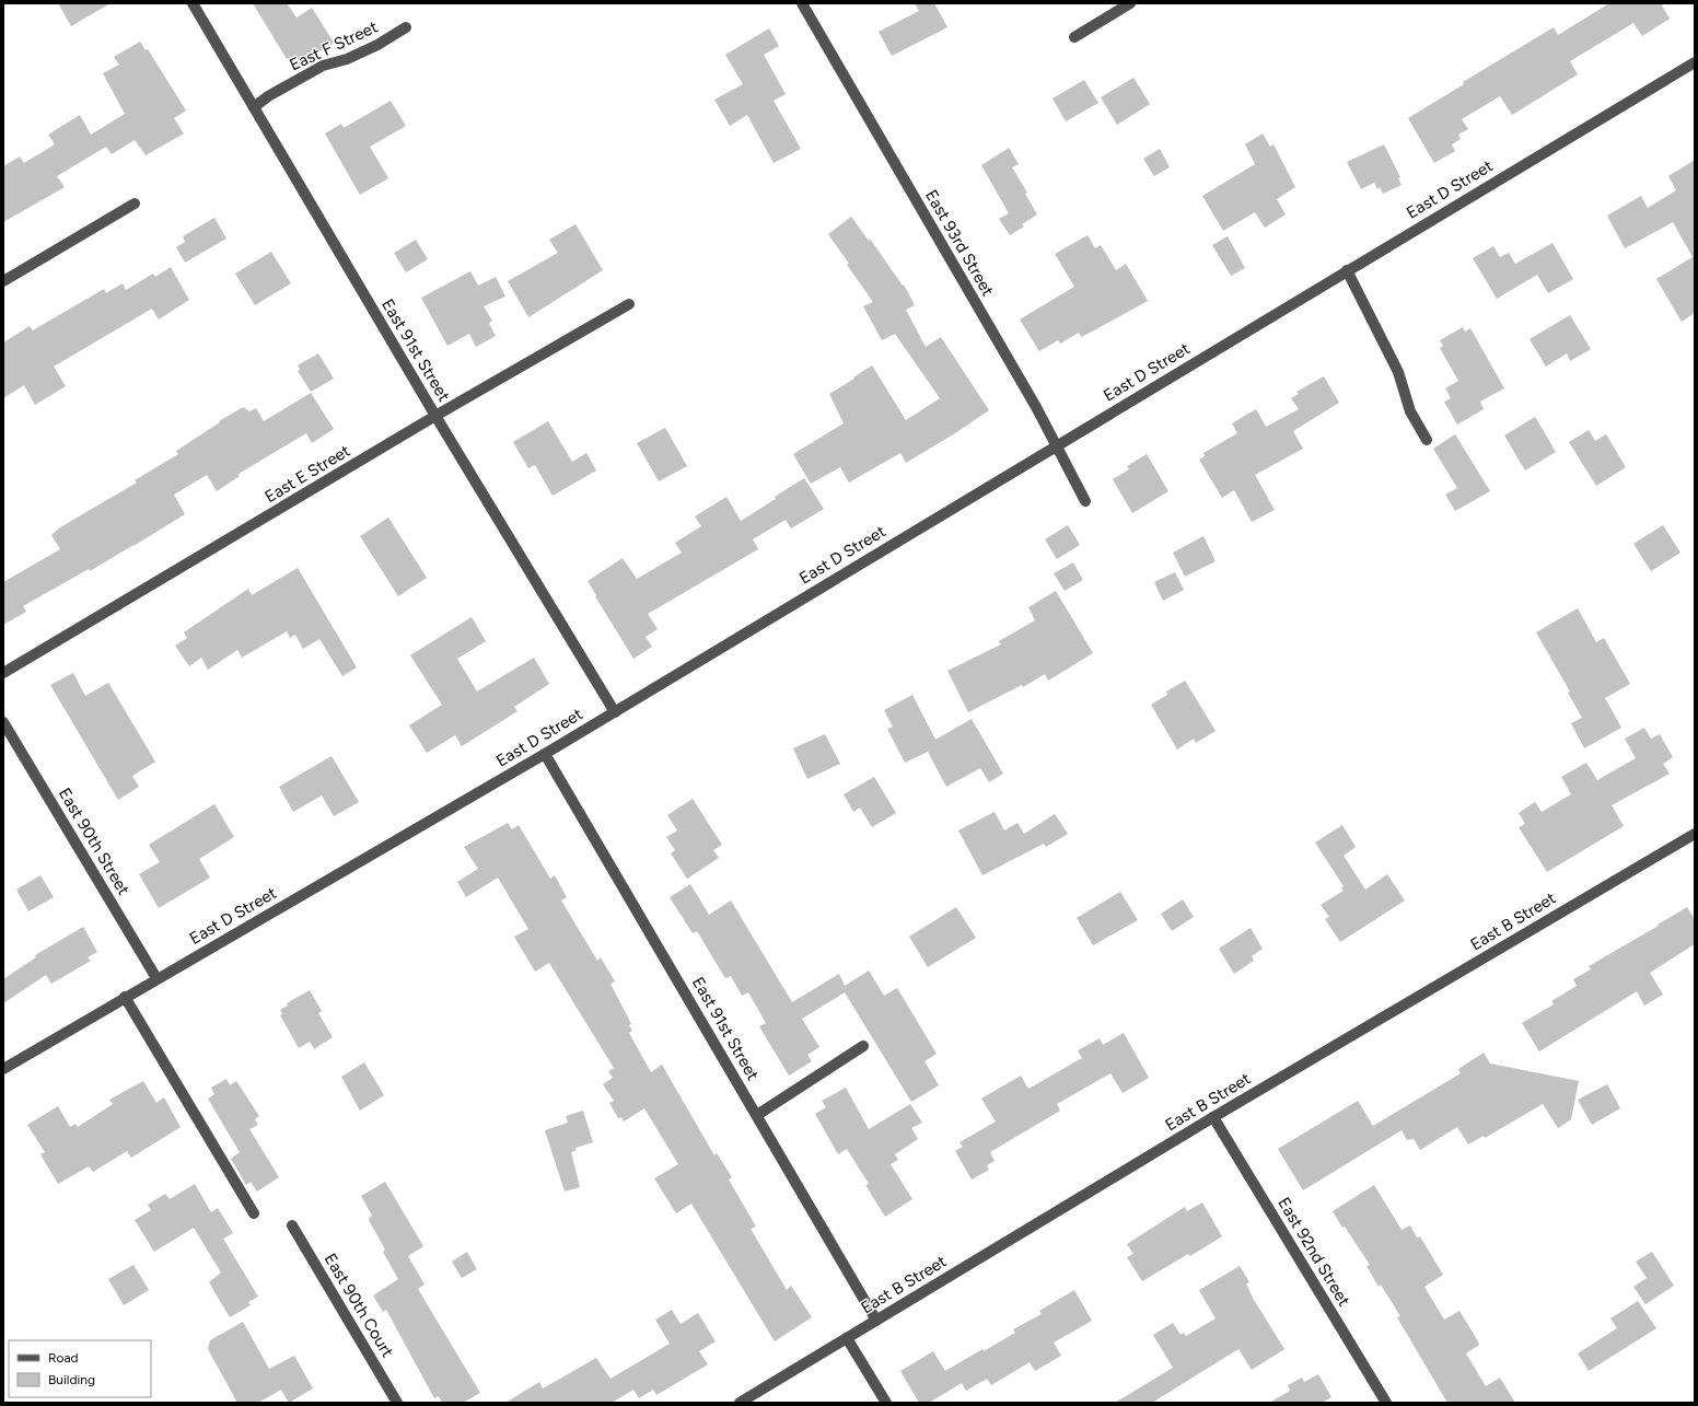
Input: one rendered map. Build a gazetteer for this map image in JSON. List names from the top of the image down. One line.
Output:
{"streets":{"street":["East F Street","East D Street","East 93rd Street","East 91st Street","East E Street","East 90th Street","East B Street","East 92nd Street","East 90th Court"]},"crossings":[["East F Street","East 91st Street"],["East D Street","East 93rd Street"],["East D Street","East 91st Street"],["East D Street","East 90th Street"],["East 91st Street","East E Street"],["East 91st Street","East B Street"],["East B Street","East 92nd Street"]],"legend":["Road","Building"]}
